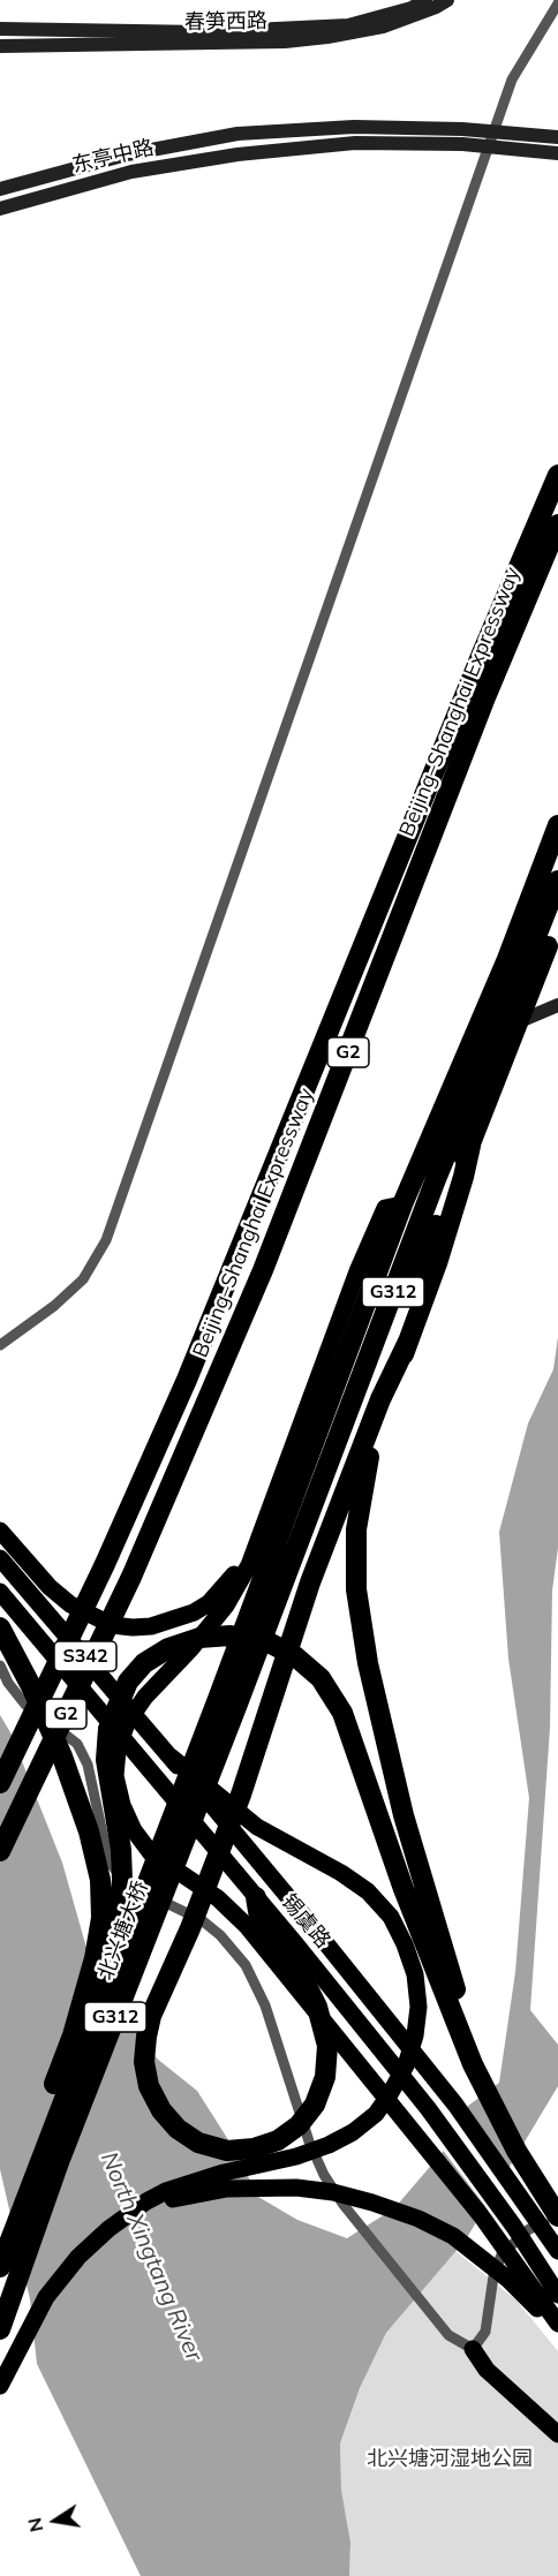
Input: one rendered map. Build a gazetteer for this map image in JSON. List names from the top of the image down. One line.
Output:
{"streets":{"highway":["Beijing–Shanghai Expressway","G2","G312","北兴塘大桥"],"main road":["春笋西路","东亭中路","S342","锡虞路"]},"crossings":[["G312","北兴塘大桥"]],"water":["North Xingtang River"],"parks":["北兴塘河湿地公园"],"north":"left"}
